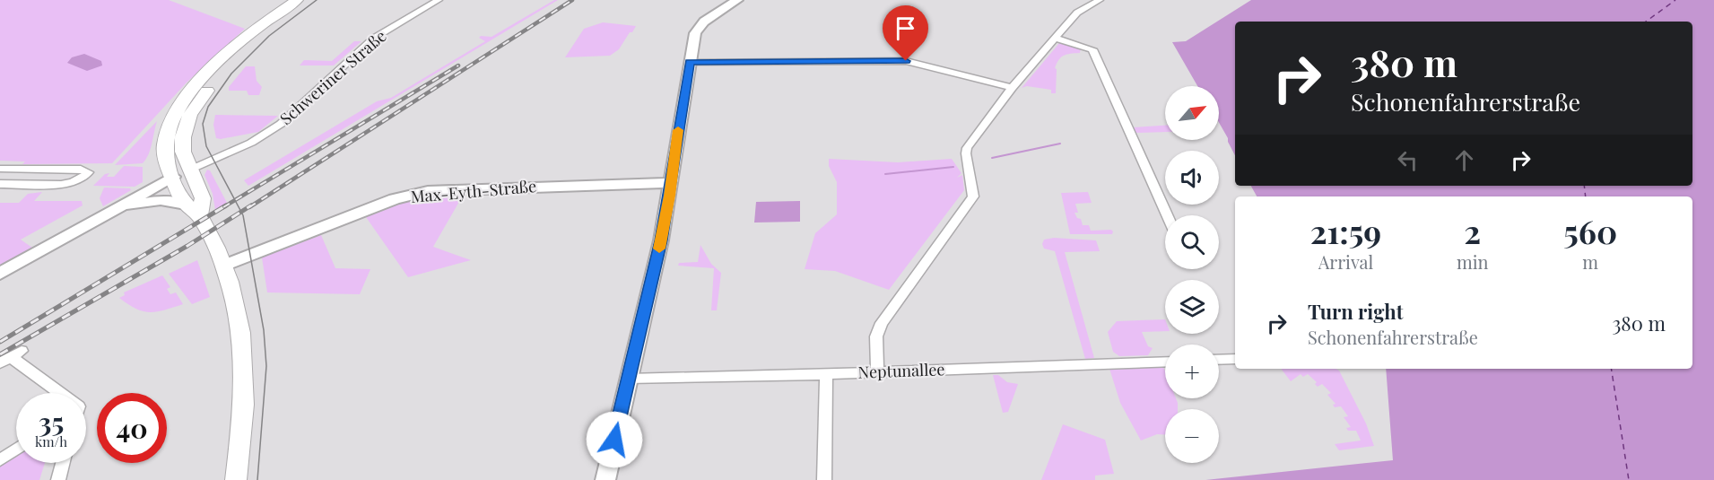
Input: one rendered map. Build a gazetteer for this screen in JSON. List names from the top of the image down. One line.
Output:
{"streets":{"street":["Schweriner Straße","Max-Eyth-Straße","Neptunallee"]},"north":"top right","page":{"turn":["380 m","Schonenfahrerstraße"],"map_buttons":["+","−"],"eta":["21:59","Arrival","2","min","560","m"],"list":[{"name":"Turn right","note":"Schonenfahrerstraße","value":"380 m"}],"speed":"35 km/h","limit":"40"}}
